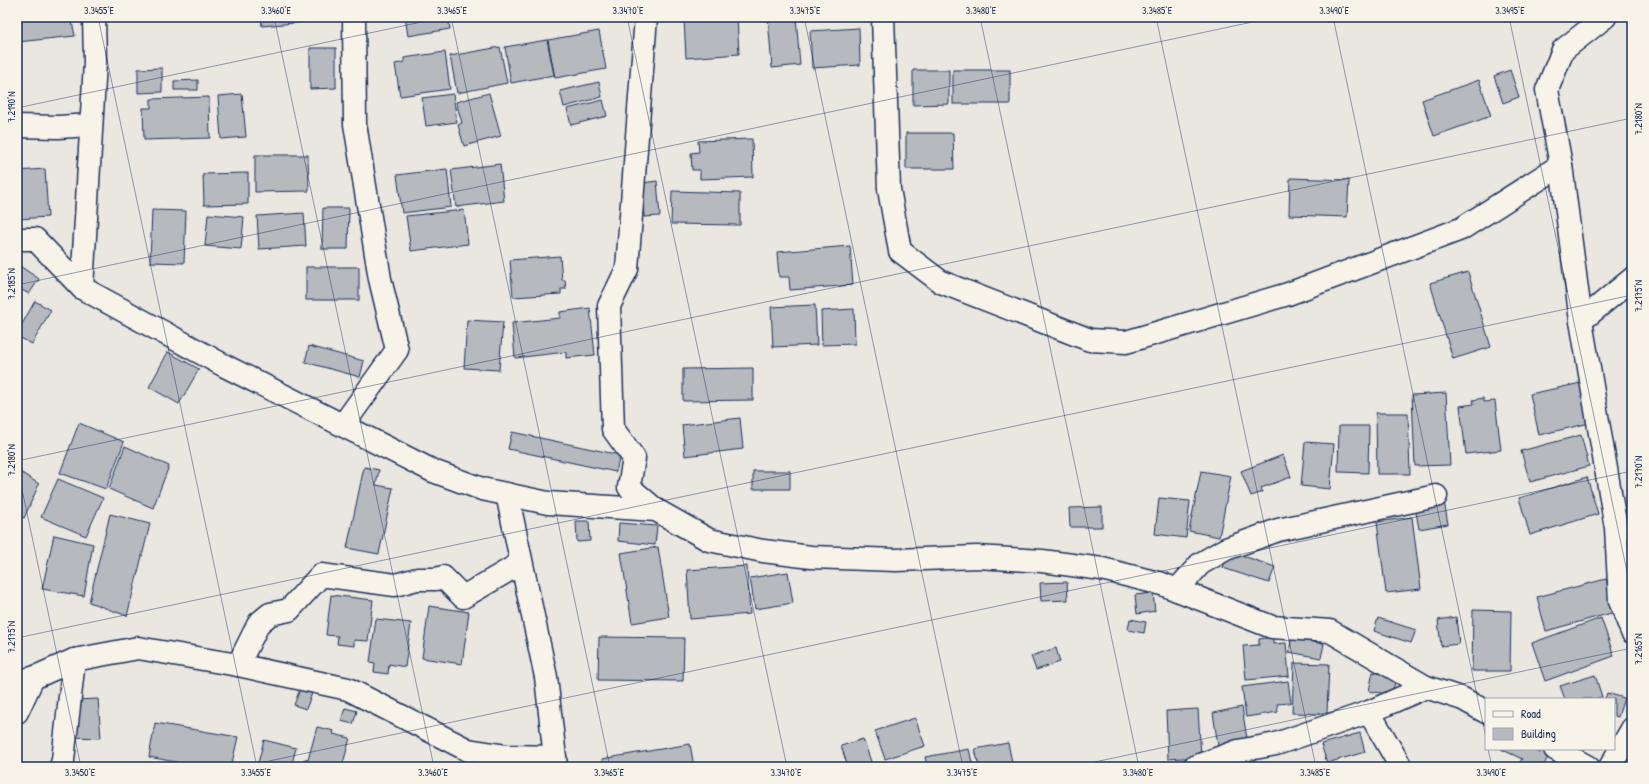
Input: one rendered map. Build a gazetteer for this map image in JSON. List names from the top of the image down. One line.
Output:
{"legend":["Road","Building"],"coordinates":["3.3455°E","3.3460°E","3.3465°E","3.3470°E","3.3475°E","3.3480°E","3.3485°E","3.3490°E","3.3495°E","7.2190°N","7.2180°N","7.2185°N","7.2175°N","7.2170°N","7.2165°N","3.3450°E"]}
